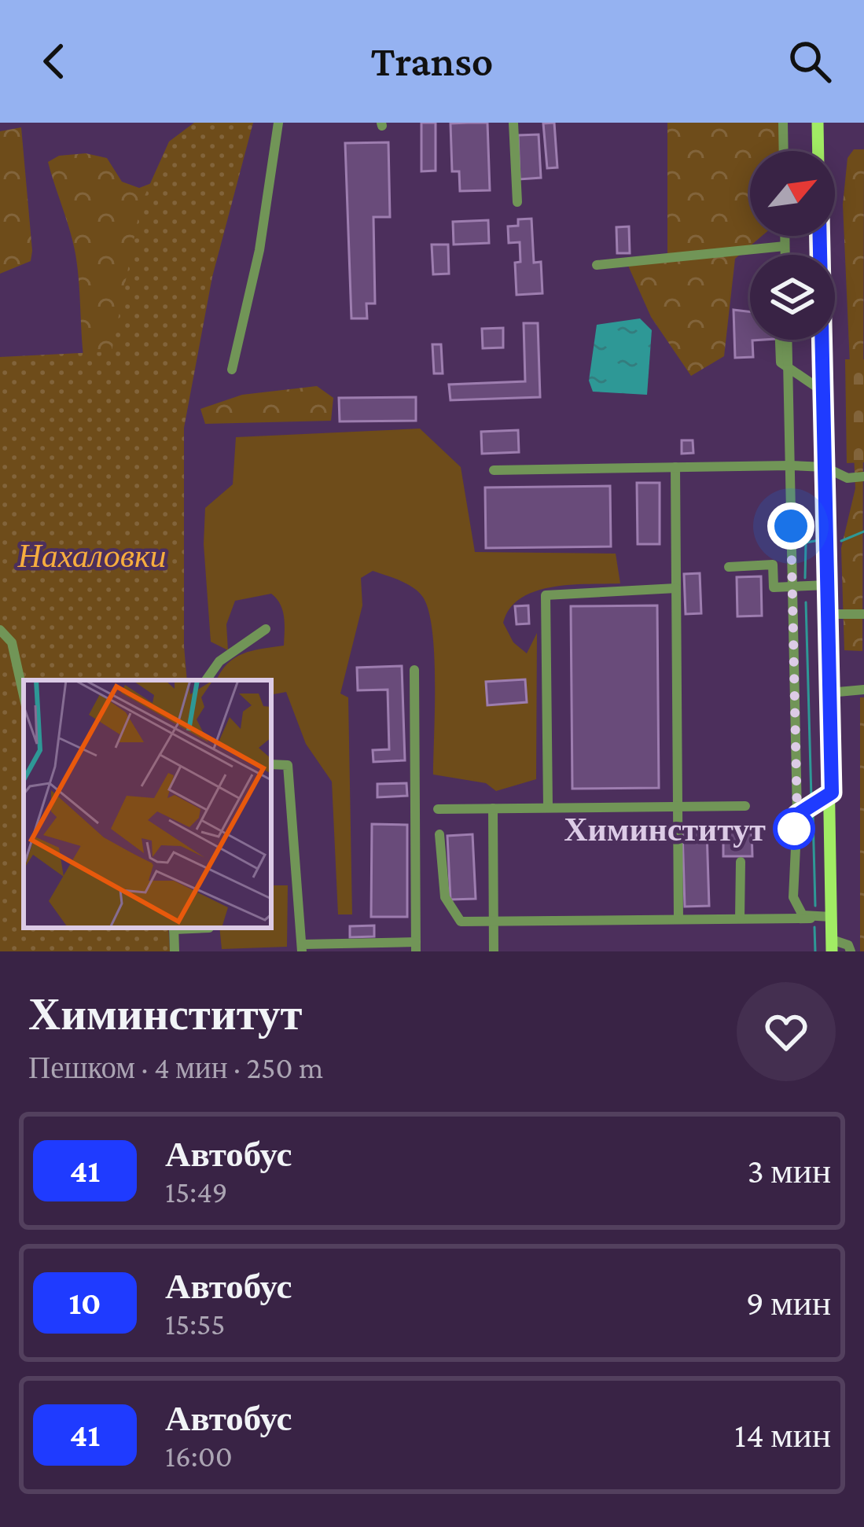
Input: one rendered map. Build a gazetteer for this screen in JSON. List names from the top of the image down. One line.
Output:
{"parks":["Нахаловки"],"places":["Химинститут"],"lines":["bus line 41"],"north":"top right","page":{"header":"Transo","heading":["Химинститут","Пешком · 4 мин · 250 m"],"list":[{"mark":"41","name":"Автобус","note":"15:49","value":"3 мин"},{"mark":"10","name":"Автобус","note":"15:55","value":"9 мин"},{"mark":"41","name":"Автобус","note":"16:00","value":"14 мин"}]}}
